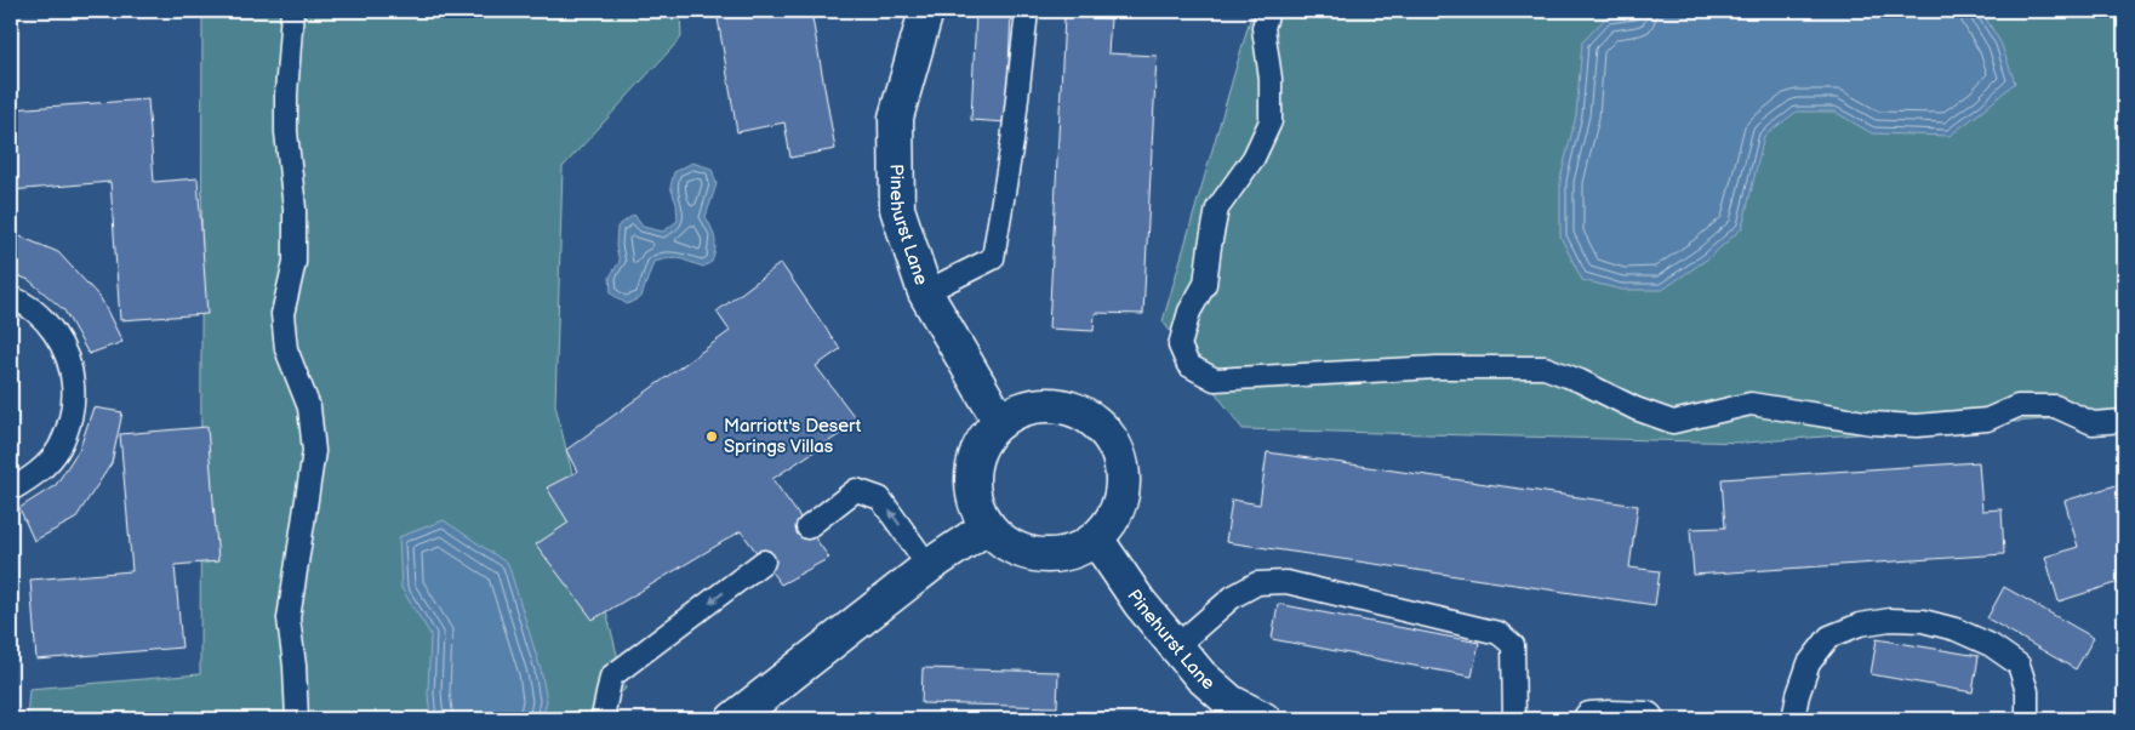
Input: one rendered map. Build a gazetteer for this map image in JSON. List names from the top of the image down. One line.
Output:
{"streets":{"street":["Pinehurst Lane"]},"places":["Marriott's Desert Springs Villas"]}
